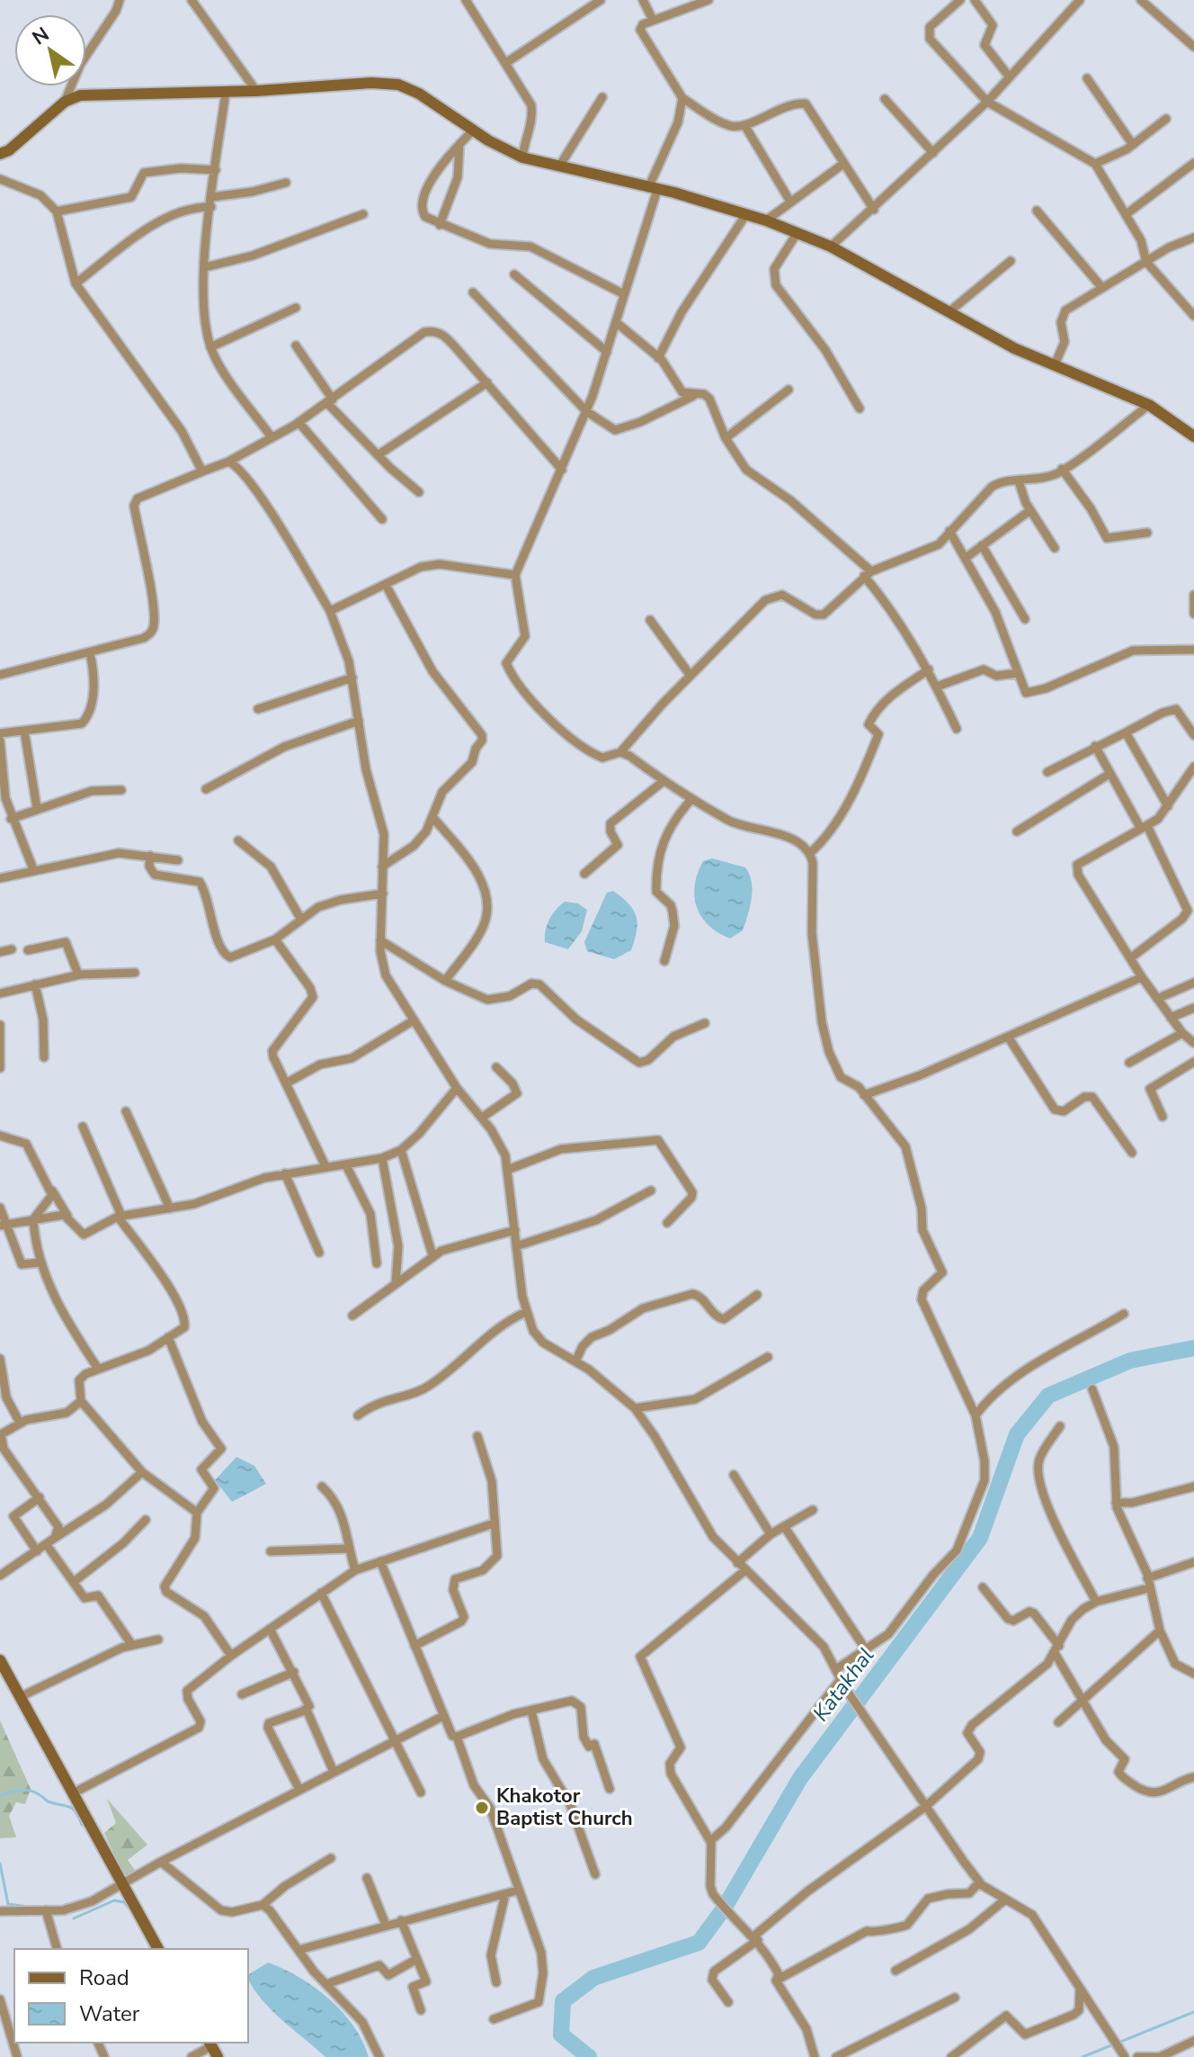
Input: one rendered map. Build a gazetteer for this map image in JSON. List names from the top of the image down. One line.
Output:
{"water":["Katakhal"],"places":["Khakotor Baptist Church"],"legend":["Road","Water"],"north":"top left"}
